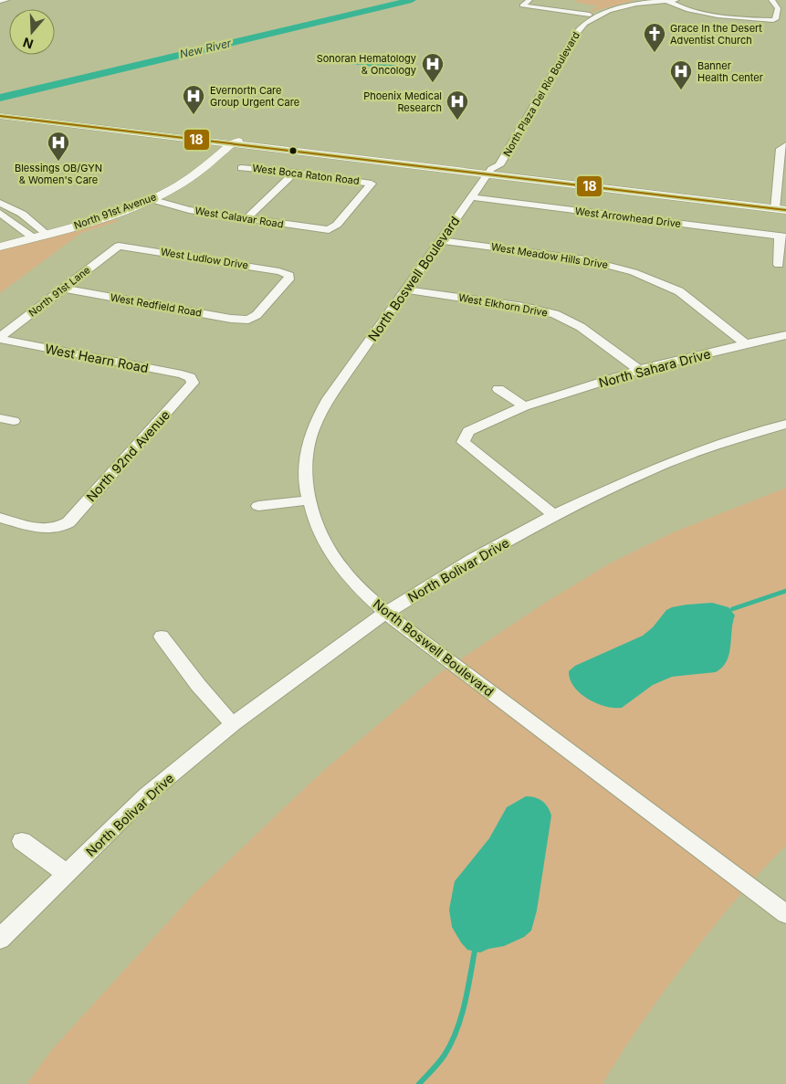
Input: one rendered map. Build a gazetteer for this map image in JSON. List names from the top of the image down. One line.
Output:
{"streets":{"main road":["North 91st Avenue"],"street":["North Plaza Del Rio Boulevard","West Boca Raton Road","West Calavar Road","West Arrowhead Drive","West Meadow Hills Drive","West Ludlow Drive","North Boswell Boulevard","North 91st Lane","West Redfield Road","West Elkhorn Drive","West Hearn Road","North Sahara Drive","North 92nd Avenue","North Bolivar Drive"]},"crossings":[["North Plaza Del Rio Boulevard","North Boswell Boulevard"],["West Boca Raton Road","West Calavar Road"],["North 91st Avenue","West Calavar Road"],["West Arrowhead Drive","North Boswell Boulevard"],["West Meadow Hills Drive","North Boswell Boulevard"],["West Meadow Hills Drive","North Sahara Drive"],["West Ludlow Drive","North 91st Lane"],["West Ludlow Drive","West Redfield Road"],["North Boswell Boulevard","West Elkhorn Drive"],["North Boswell Boulevard","North Bolivar Drive"],["North 91st Lane","West Redfield Road"],["North 91st Lane","West Hearn Road"],["West Elkhorn Drive","North Sahara Drive"],["West Hearn Road","North 92nd Avenue"],["North Sahara Drive","North Bolivar Drive"]],"water":["New River"],"places":{"church":["Grace In the Desert Adventist Church"],"hospital":["Sonoran Hematology & Oncology","Banner Health Center","Evernorth Care Group Urgent Care","Phoenix Medical Research","Blessings OB/GYN & Women's Care"]},"lines":["transit line 18"],"north":"bottom"}
